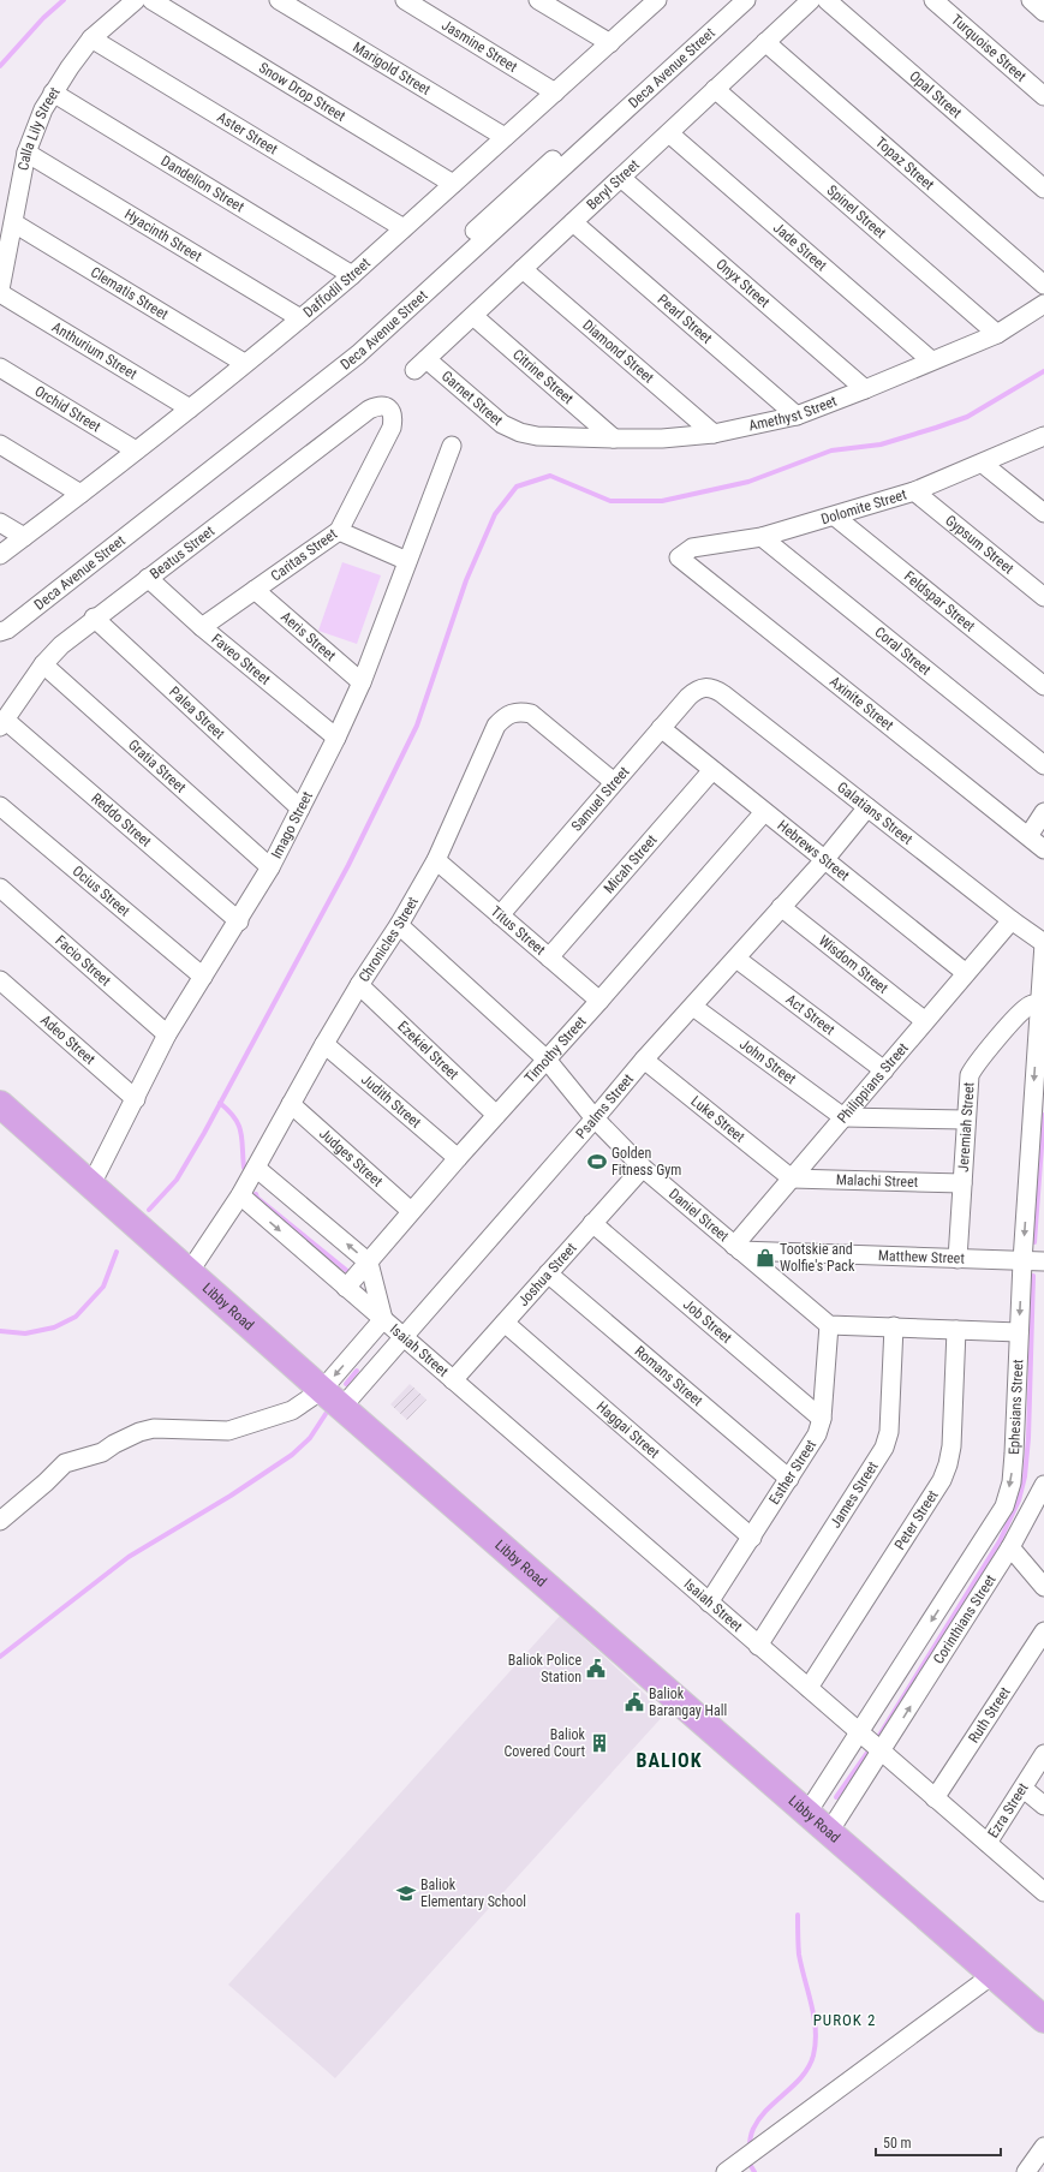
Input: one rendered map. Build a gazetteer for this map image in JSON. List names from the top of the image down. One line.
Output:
{"streets":{"main road":["Libby Road"],"street":["Jasmine Street","Turquoise Street","Deca Avenue Street","Marigold Street","Snow Drop Street","Opal Street","Calla Lily Street","Aster Street","Topaz Street","Dandelion Street","Beryl Street","Spinel Street","Hyacinth Street","Jade Street","Onyx Street","Daffodil Street","Clematis Street","Pearl Street","Anthurium Street","Diamond Street","Citrine Street","Garnet Street","Orchid Street","Amethyst Street","Dolomite Street","Gypsum Street","Beatus Street","Caritas Street","Feldspar Street","Aeris Street","Coral Street","Faveo Street","Axinite Street","Palea Street","Gratia Street","Samuel Street","Galatians Street","Reddo Street","Imago Street","Hebrews Street","Micah Street","Ocius Street","Titus Street","Chronicles Street","Facio Street","Wisdom Street","Act Street","Adeo Street","Ezekiel Street","Timothy Street","John Street","Philippians Street","Judith Street","Psalms Street","Luke Street","Jeremiah Street","Judges Street","Malachi Street","Daniel Street","Matthew Street","Joshua Street","Job Street","Isaiah Street","Romans Street","Ephesians Street","Haggai Street","Esther Street","James Street","Peter Street","Corinthians Street","Ruth Street","Ezra Street"]},"crossings":[["Jasmine Street","Daffodil Street"],["Marigold Street","Daffodil Street"],["Snow Drop Street","Daffodil Street"],["Calla Lily Street","Aster Street"],["Calla Lily Street","Dandelion Street"],["Calla Lily Street","Hyacinth Street"],["Calla Lily Street","Clematis Street"],["Aster Street","Daffodil Street"],["Topaz Street","Beryl Street"],["Dandelion Street","Daffodil Street"],["Beryl Street","Spinel Street"],["Beryl Street","Jade Street"],["Beryl Street","Onyx Street"],["Beryl Street","Pearl Street"],["Beryl Street","Diamond Street"],["Beryl Street","Citrine Street"],["Beryl Street","Garnet Street"],["Spinel Street","Amethyst Street"],["Hyacinth Street","Daffodil Street"],["Jade Street","Amethyst Street"],["Onyx Street","Amethyst Street"],["Daffodil Street","Clematis Street"],["Daffodil Street","Anthurium Street"],["Daffodil Street","Orchid Street"],["Pearl Street","Amethyst Street"],["Diamond Street","Amethyst Street"],["Citrine Street","Amethyst Street"],["Garnet Street","Amethyst Street"],["Dolomite Street","Gypsum Street"],["Dolomite Street","Feldspar Street"],["Dolomite Street","Coral Street"],["Dolomite Street","Axinite Street"],["Beatus Street","Caritas Street"],["Beatus Street","Faveo Street"],["Beatus Street","Palea Street"],["Beatus Street","Gratia Street"],["Beatus Street","Reddo Street"],["Caritas Street","Aeris Street"],["Caritas Street","Faveo Street"],["Aeris Street","Imago Street"],["Faveo Street","Imago Street"],["Palea Street","Imago Street"],["Gratia Street","Imago Street"],["Samuel Street","Galatians Street"],["Samuel Street","Hebrews Street"],["Samuel Street","Titus Street"],["Samuel Street","Chronicles Street"],["Galatians Street","Philippians Street"],["Galatians Street","Psalms Street"],["Galatians Street","Ephesians Street"],["Reddo Street","Imago Street"],["Imago Street","Ocius Street"],["Imago Street","Facio Street"],["Imago Street","Adeo Street"],["Imago Street","Libby Road"],["Hebrews Street","Micah Street"],["Hebrews Street","Timothy Street"],["Hebrews Street","Philippians Street"],["Hebrews Street","Psalms Street"],["Micah Street","Titus Street"],["Titus Street","Chronicles Street"],["Titus Street","Timothy Street"],["Chronicles Street","Ezekiel Street"],["Chronicles Street","Judith Street"],["Chronicles Street","Judges Street"],["Chronicles Street","Daniel Street"],["Chronicles Street","Libby Road"],["Chronicles Street","Isaiah Street"],["Wisdom Street","Philippians Street"],["Wisdom Street","Psalms Street"],["Act Street","Philippians Street"],["Act Street","Psalms Street"],["Ezekiel Street","Timothy Street"],["Timothy Street","Judith Street"],["Timothy Street","Judges Street"],["Timothy Street","Daniel Street"],["Timothy Street","Isaiah Street"],["John Street","Philippians Street"],["John Street","Psalms Street"],["Philippians Street","Luke Street"],["Philippians Street","Malachi Street"],["Philippians Street","Daniel Street"],["Philippians Street","Matthew Street"],["Psalms Street","Luke Street"],["Psalms Street","Daniel Street"],["Psalms Street","Libby Road"],["Psalms Street","Isaiah Street"],["Luke Street","Malachi Street"],["Jeremiah Street","Malachi Street"],["Jeremiah Street","Matthew Street"],["Jeremiah Street","Ephesians Street"],["Daniel Street","Matthew Street"],["Daniel Street","Joshua Street"],["Daniel Street","Esther Street"],["Matthew Street","Ephesians Street"],["Joshua Street","Job Street"],["Joshua Street","Isaiah Street"],["Joshua Street","Romans Street"],["Joshua Street","Haggai Street"],["Libby Road","Ephesians Street"],["Job Street","Esther Street"],["Isaiah Street","Ephesians Street"],["Isaiah Street","Esther Street"],["Isaiah Street","James Street"],["Isaiah Street","Peter Street"],["Isaiah Street","Corinthians Street"],["Isaiah Street","Ruth Street"],["Isaiah Street","Ezra Street"],["Romans Street","Esther Street"],["Haggai Street","Esther Street"]],"one_way":["Ephesians Street","Corinthians Street"],"districts":["BALIOK","PUROK 2"],"places":{"sports":["Golden Fitness Gym"],"shop":["Tootskie and Wolfie's Pack"],"public building":["Baliok Police Station","Baliok Barangay Hall"],"building":["Baliok Covered Court"],"school or university":["Baliok Elementary School"]},"scale_bar":"50 m"}
